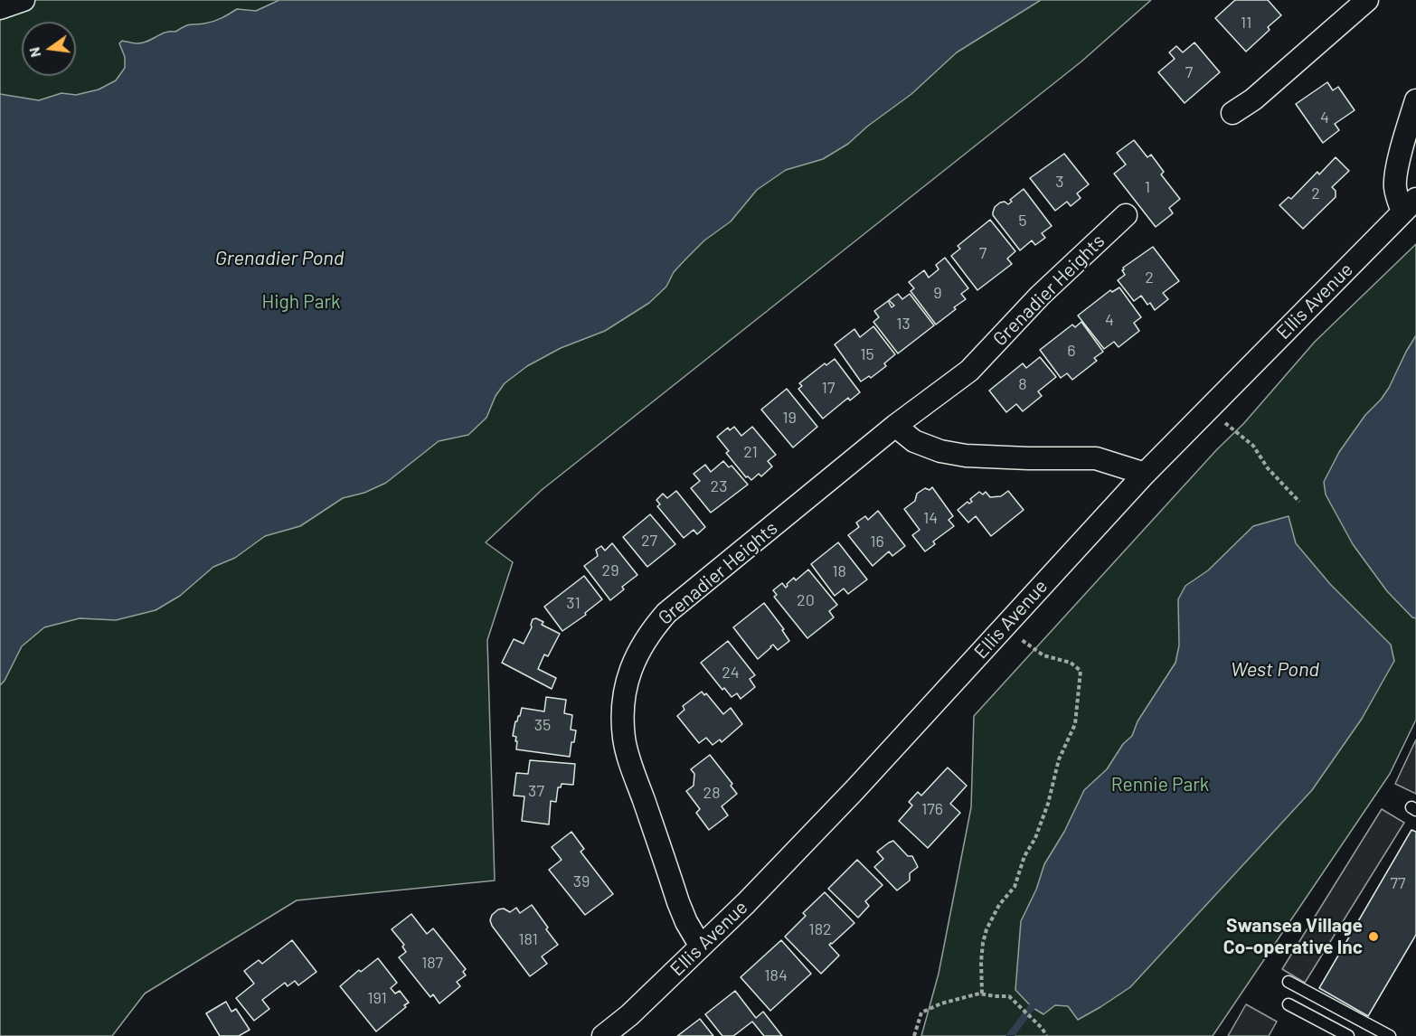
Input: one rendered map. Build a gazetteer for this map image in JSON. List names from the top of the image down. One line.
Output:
{"streets":{"street":["Grenadier Heights","Ellis Avenue"]},"crossings":[["Grenadier Heights","Ellis Avenue"]],"water":["Grenadier Pond","West Pond"],"parks":["High Park","Rennie Park"],"places":["Swansea Village Co-operative Inc"],"house_numbers":["11","7","4","3","1","2","5","7","2","9","4","13","6","15","8","17","19","21","23","14","27","16","29","18","20","31","24","35","37","28","176","39","77","182","181","187","184","191"],"north":"left"}
